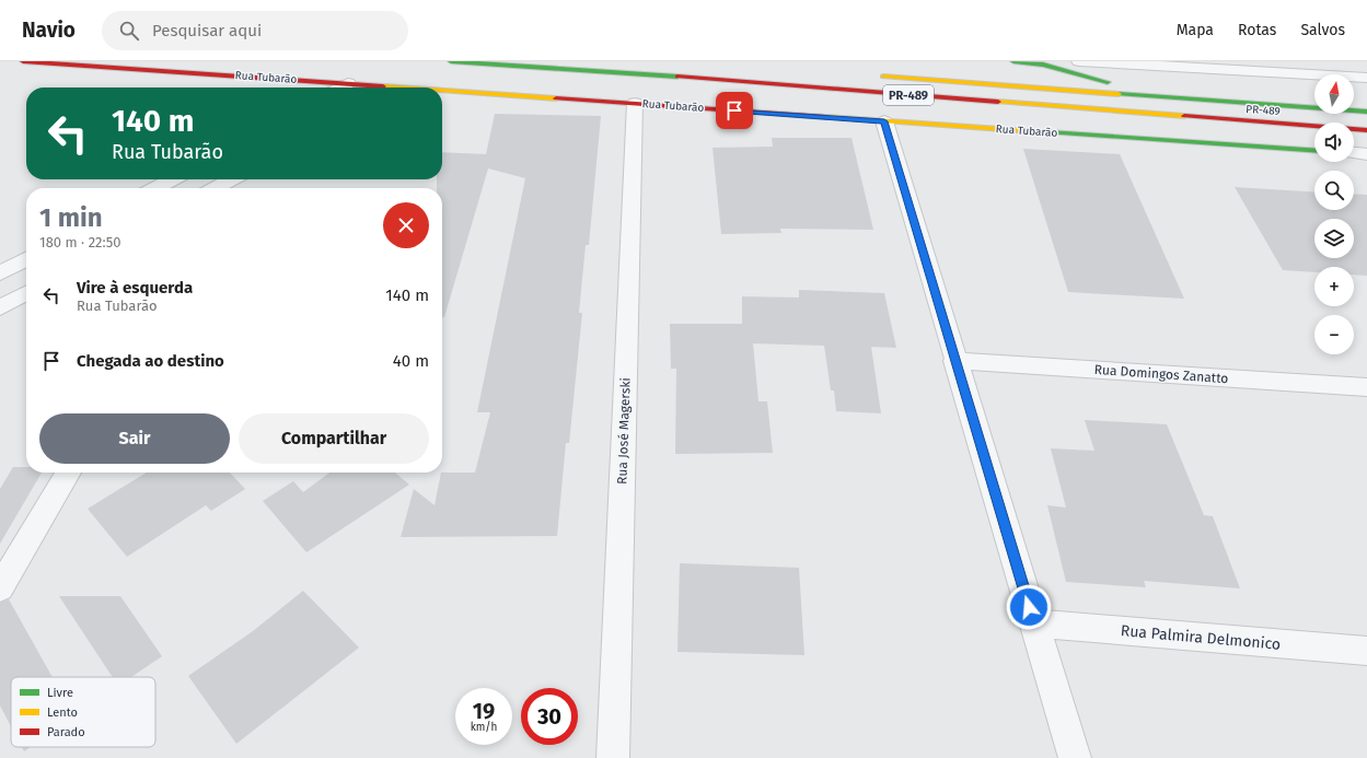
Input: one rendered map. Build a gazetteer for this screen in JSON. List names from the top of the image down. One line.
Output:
{"streets":{"main road":["Rua Tubarão","PR-489"],"street":["Rua Domingos Zanatto","Rua José Magerski","Rua Palmira Delmonico"]},"crossings":[["Rua Tubarão","Rua José Magerski"]],"legend":["Livre","Lento","Parado"],"north":"top","page":{"header":"Navio","search":"Pesquisar aqui","nav":["Mapa","Rotas","Salvos"],"map_buttons":["+","−"],"turn":["140 m","Rua Tubarão"],"heading":["1 min","180 m · 22:50"],"list":[{"name":"Vire à esquerda","note":"Rua Tubarão","value":"140 m"},{"name":"Chegada ao destino","value":"40 m"}],"buttons":["Sair","Compartilhar"],"speed":"19 km/h","limit":"30"}}
